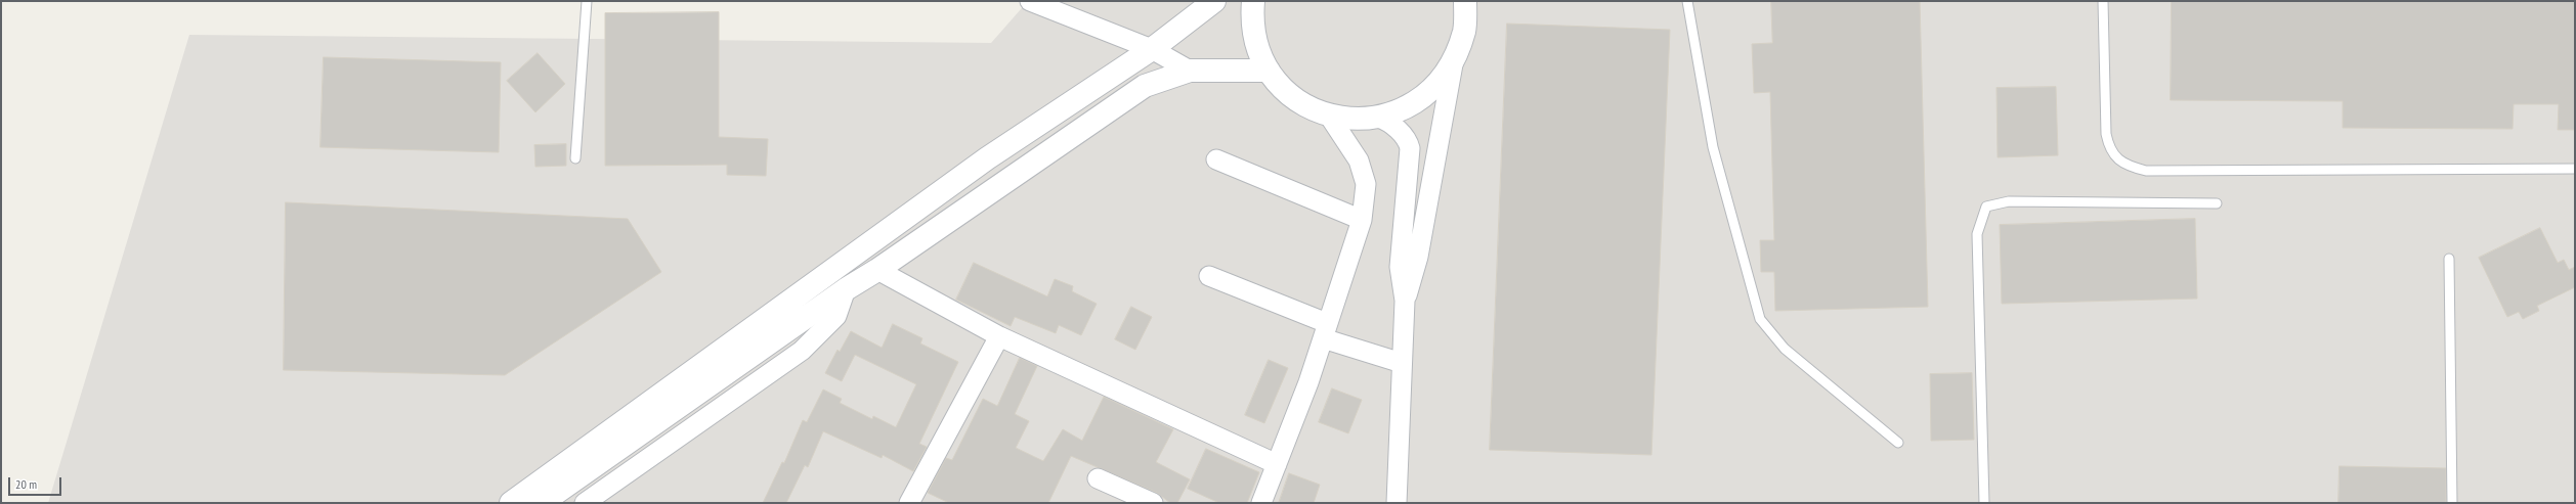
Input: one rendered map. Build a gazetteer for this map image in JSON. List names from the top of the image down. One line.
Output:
{"scale_bar":"20 m"}
